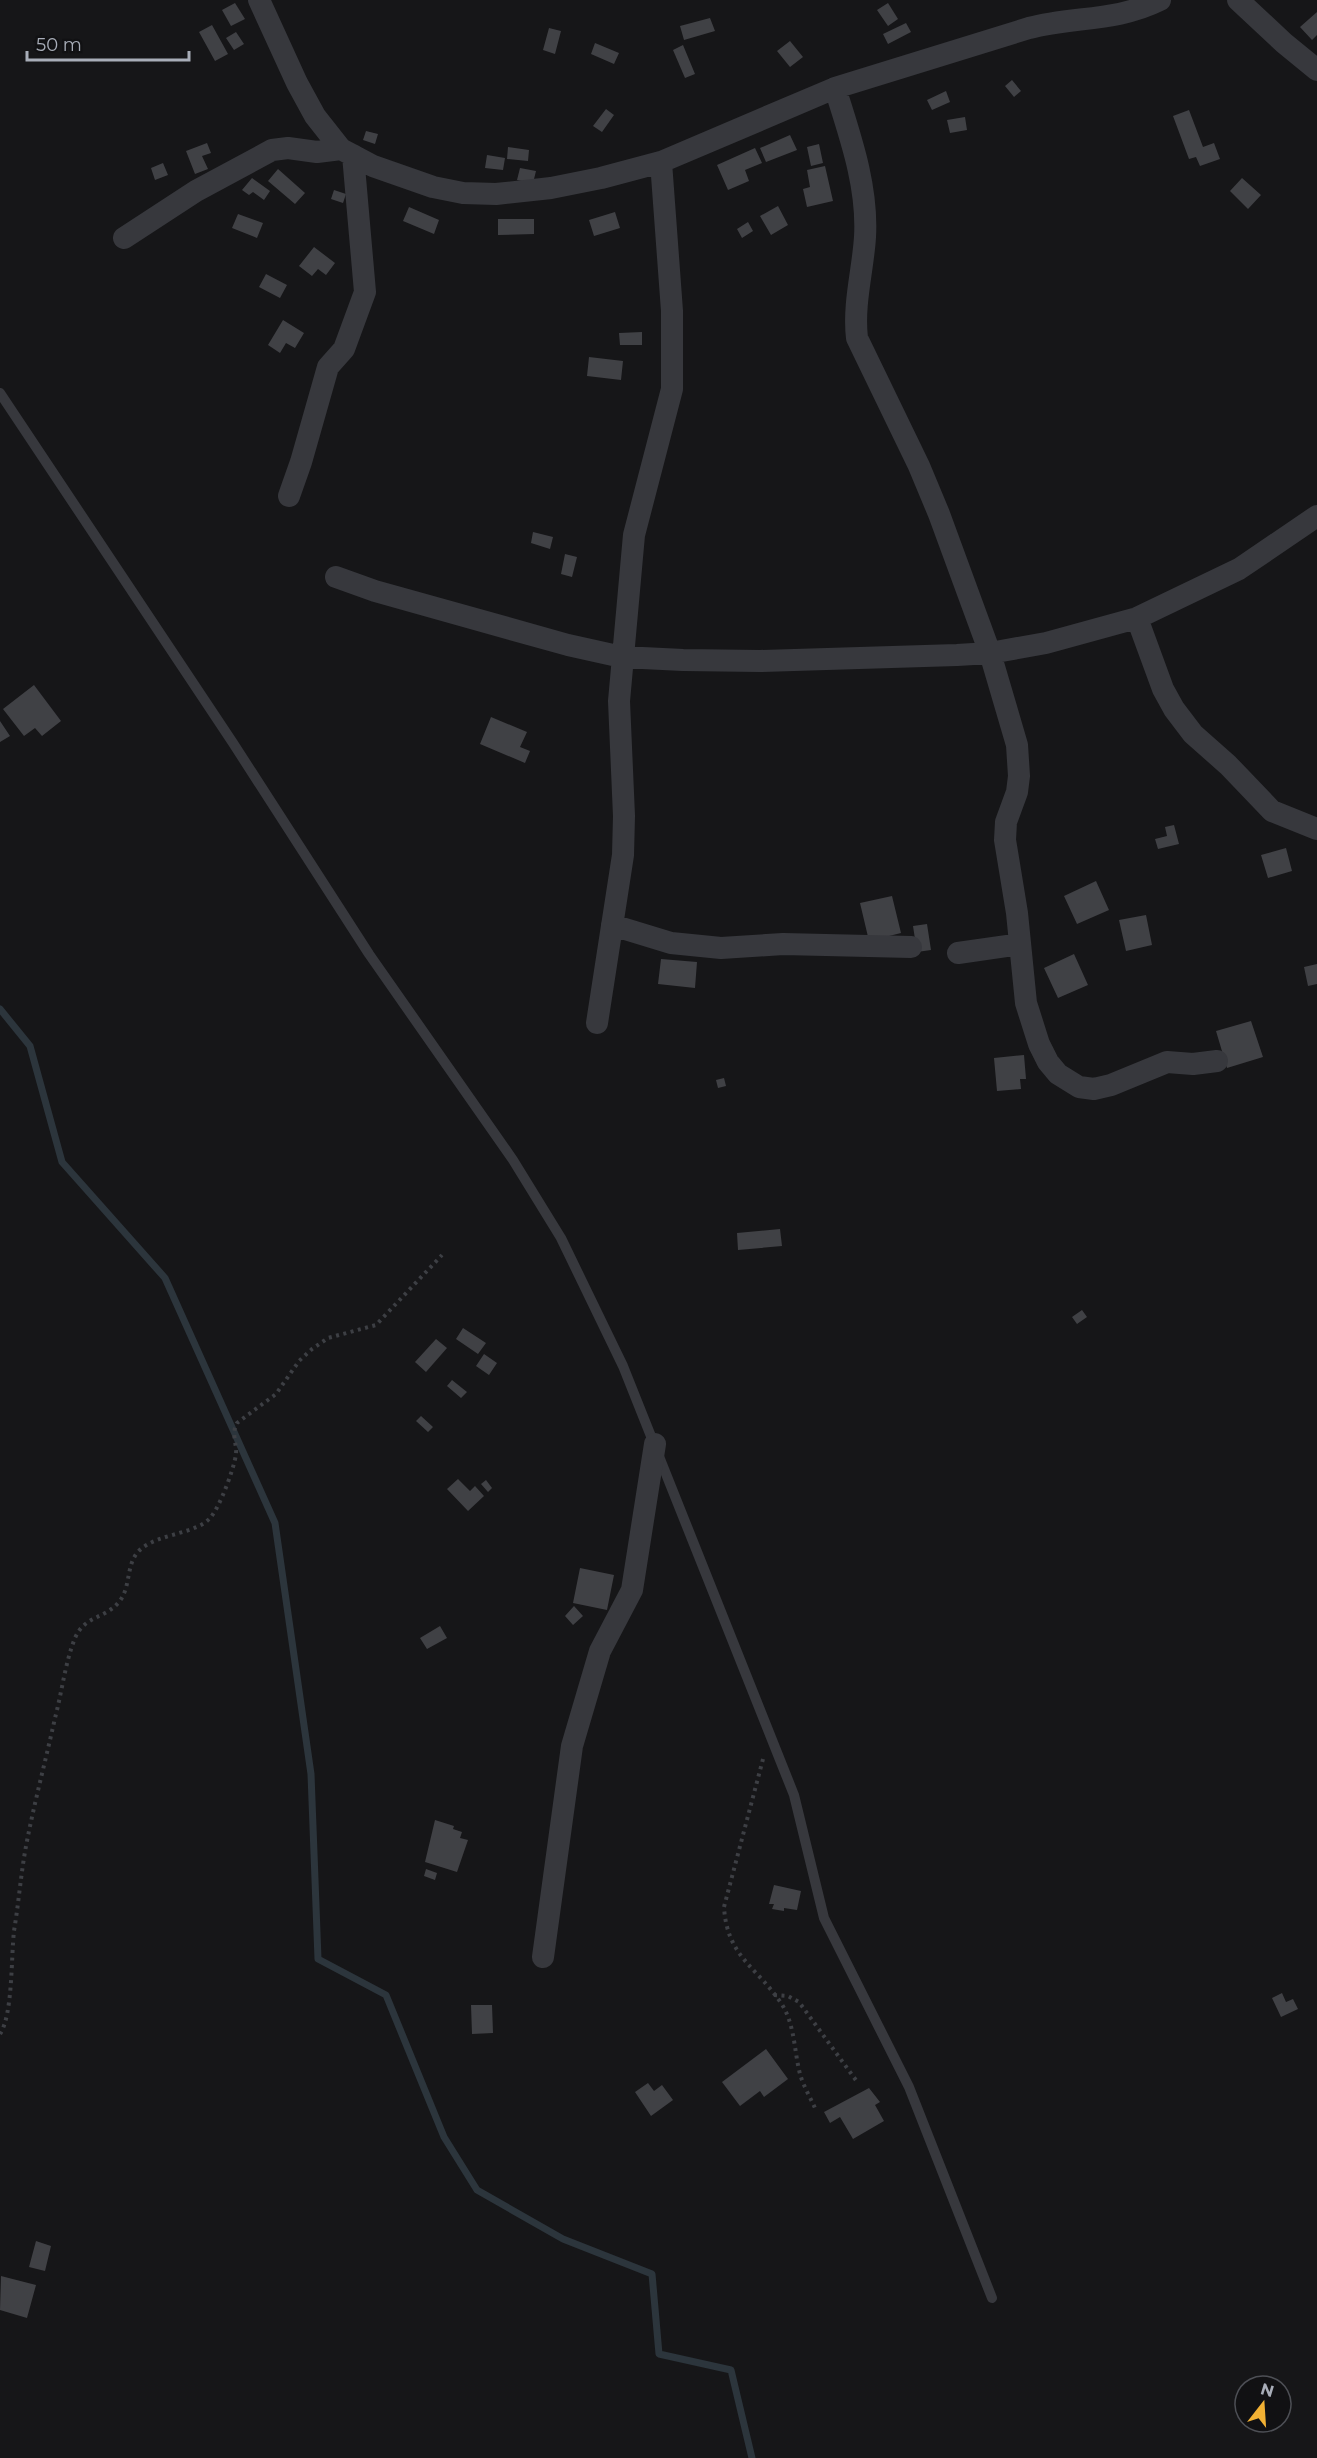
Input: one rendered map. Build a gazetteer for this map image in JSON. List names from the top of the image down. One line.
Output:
{"scale_bar":"50 m","north":"top"}
